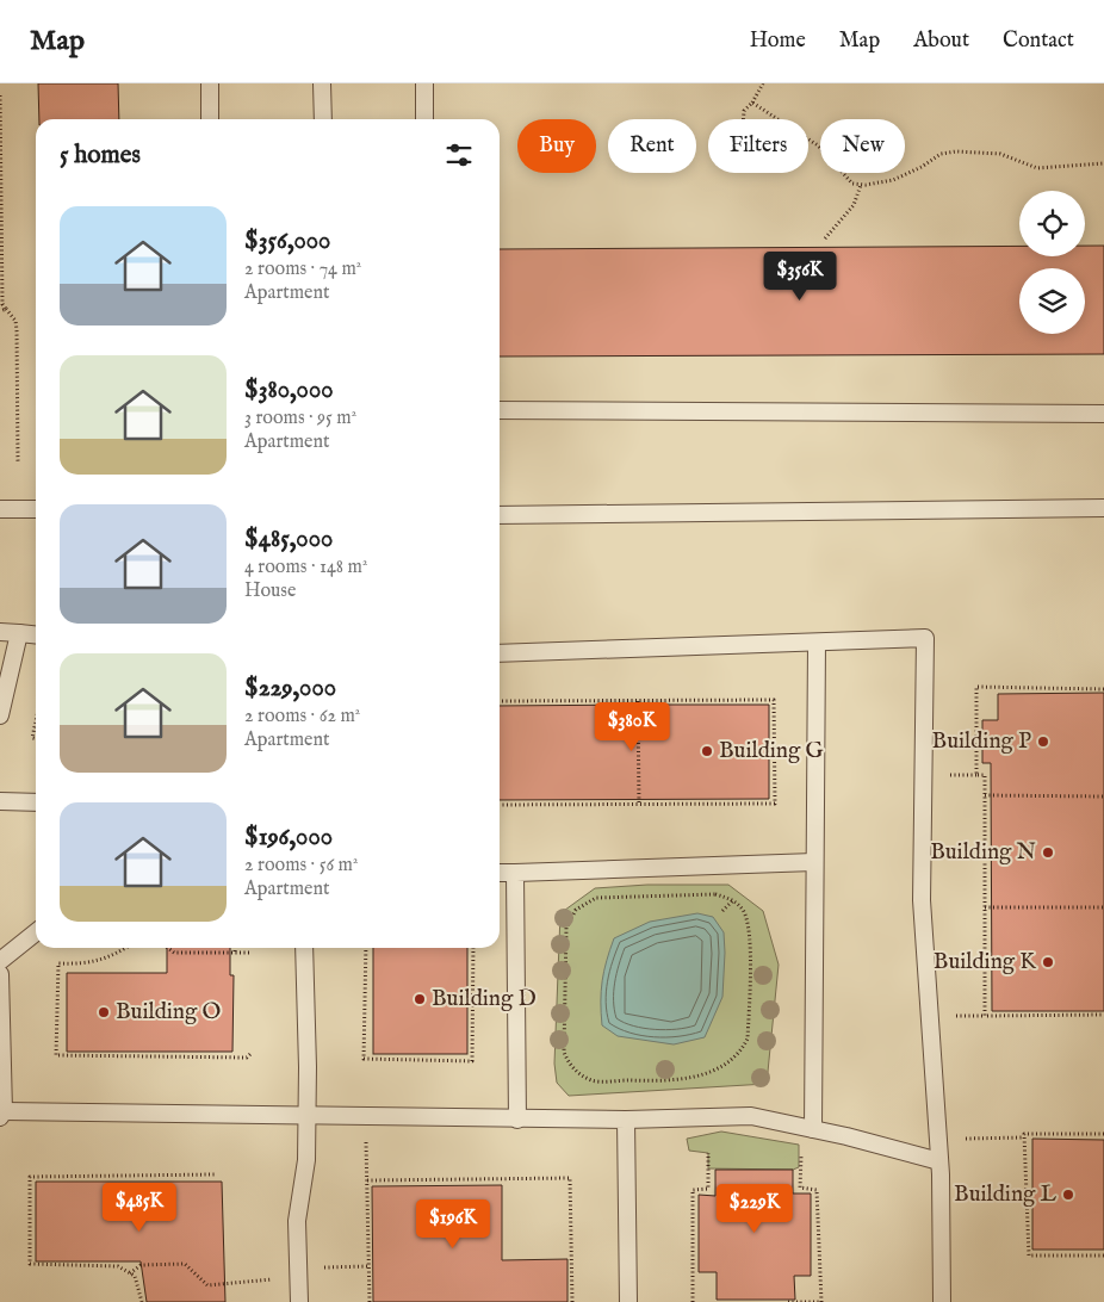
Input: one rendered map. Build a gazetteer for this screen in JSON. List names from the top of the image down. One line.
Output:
{"places":["Building P","Building G","Building N","Building K","Building D","Building O","Building L"],"page":{"header":"Map","nav":["Home","Map","About","Contact"],"chip":["Buy","Rent","Filters","New"],"heading":"5 homes","list":[{"name":"$356,000","note":"2 rooms · 74 m² · Apartment"},{"name":"$380,000","note":"3 rooms · 95 m² · Apartment"},{"name":"$485,000","note":"4 rooms · 148 m² · House"},{"name":"$229,000","note":"2 rooms · 62 m² · Apartment"},{"name":"$196,000","note":"2 rooms · 56 m² · Apartment"}],"price":["$356K","$380K","$485K","$229K","$196K"]}}
